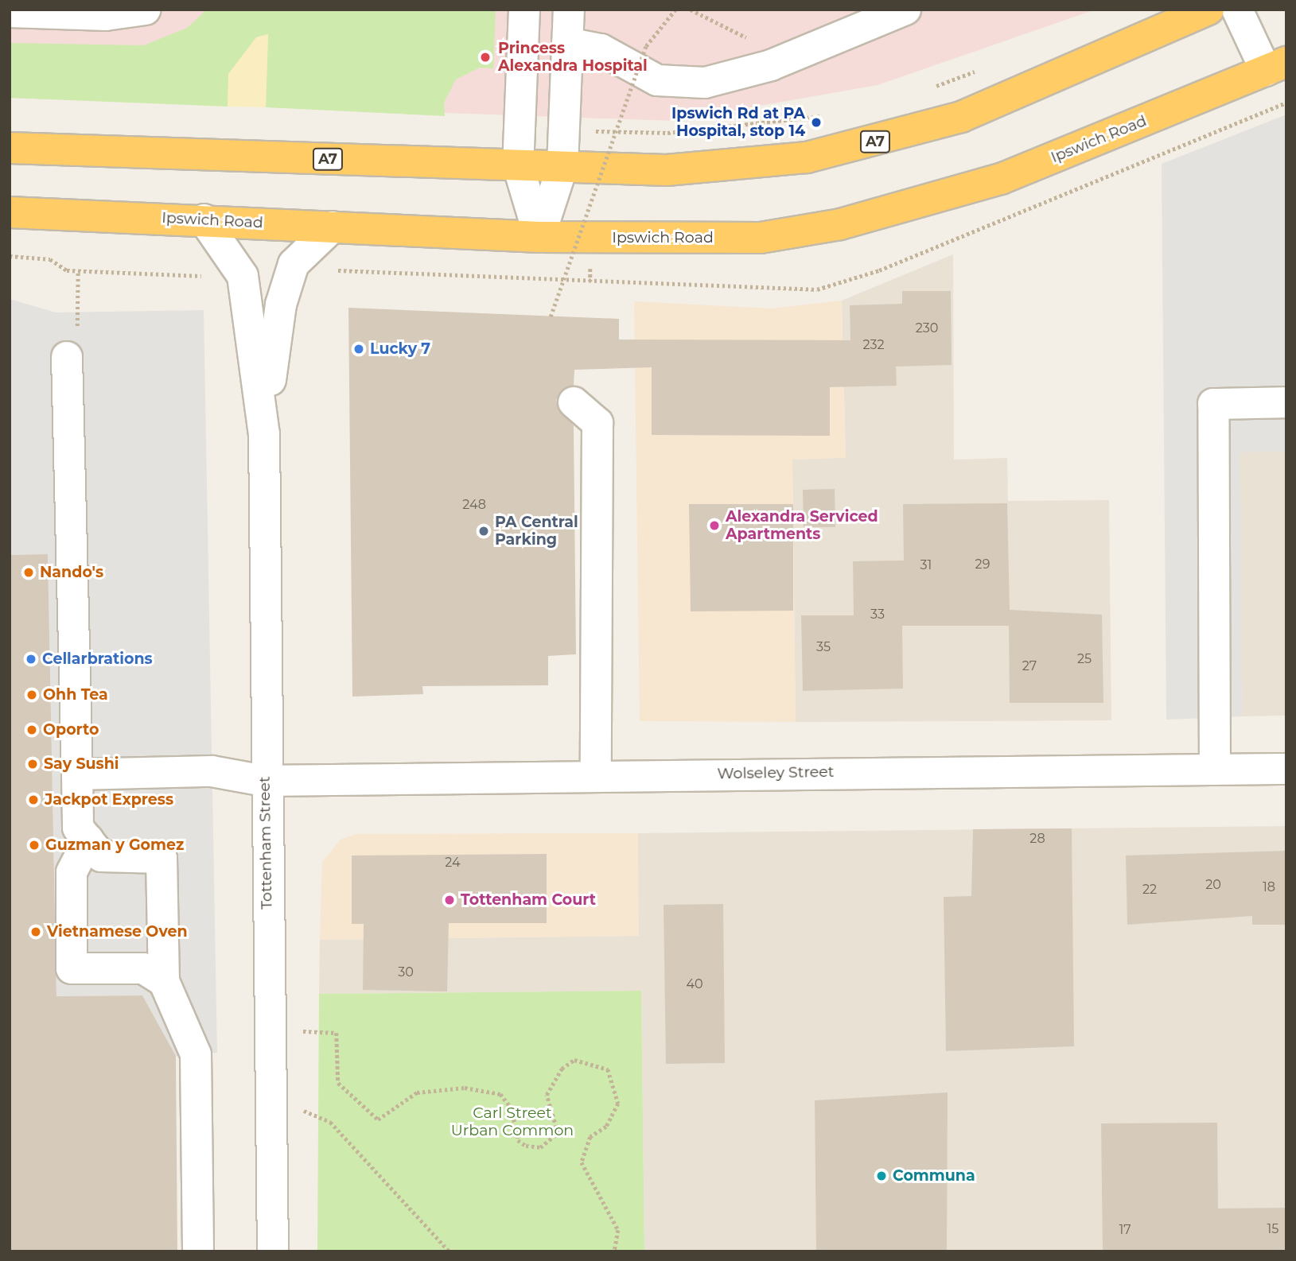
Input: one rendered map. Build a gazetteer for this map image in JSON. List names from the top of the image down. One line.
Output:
{"streets":{"highway":["Ipswich Road","A7"],"street":["Wolseley Street","Tottenham Street"]},"crossings":[["Ipswich Road","Tottenham Street"],["Wolseley Street","Tottenham Street"]],"parks":["Carl Street Urban Common"],"places":["Princess Alexandra Hospital","Ipswich Rd at PA Hospital, stop 14","Lucky 7","Alexandra Serviced Apartments","PA Central Parking","Nando's","Cellarbrations","Ohh Tea","Oporto","Say Sushi","Jackpot Express","Guzman y Gomez","Tottenham Court","Vietnamese Oven","Communa"],"house_numbers":["230","232","248","29","31","33","35","25","27","28","24","20","18","22","30","40","15","17"]}
